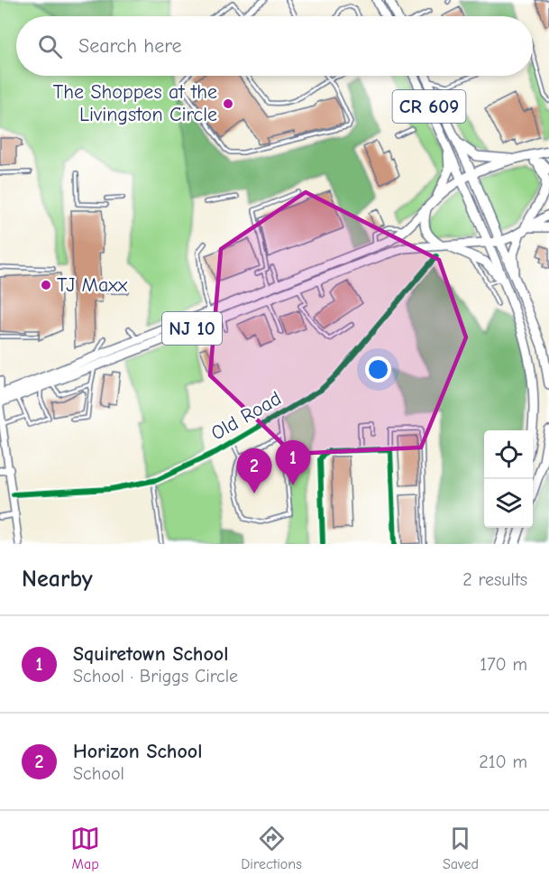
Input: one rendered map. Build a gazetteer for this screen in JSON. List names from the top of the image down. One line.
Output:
{"streets":{"main road":["CR 609","NJ 10"],"street":["Old Road"]},"crossings":[["CR 609","NJ 10"]],"places":["The Shoppes at the Livingston Circle","TJ Maxx"],"page":{"search":"Search here","pins":["1","2"],"heading":["Nearby","2 results"],"list":[{"mark":"1","name":"Squiretown School","note":"School · Briggs Circle","value":"170 m"},{"mark":"2","name":"Horizon School","note":"School","value":"210 m"}],"nav":["Map","Directions","Saved"]}}
